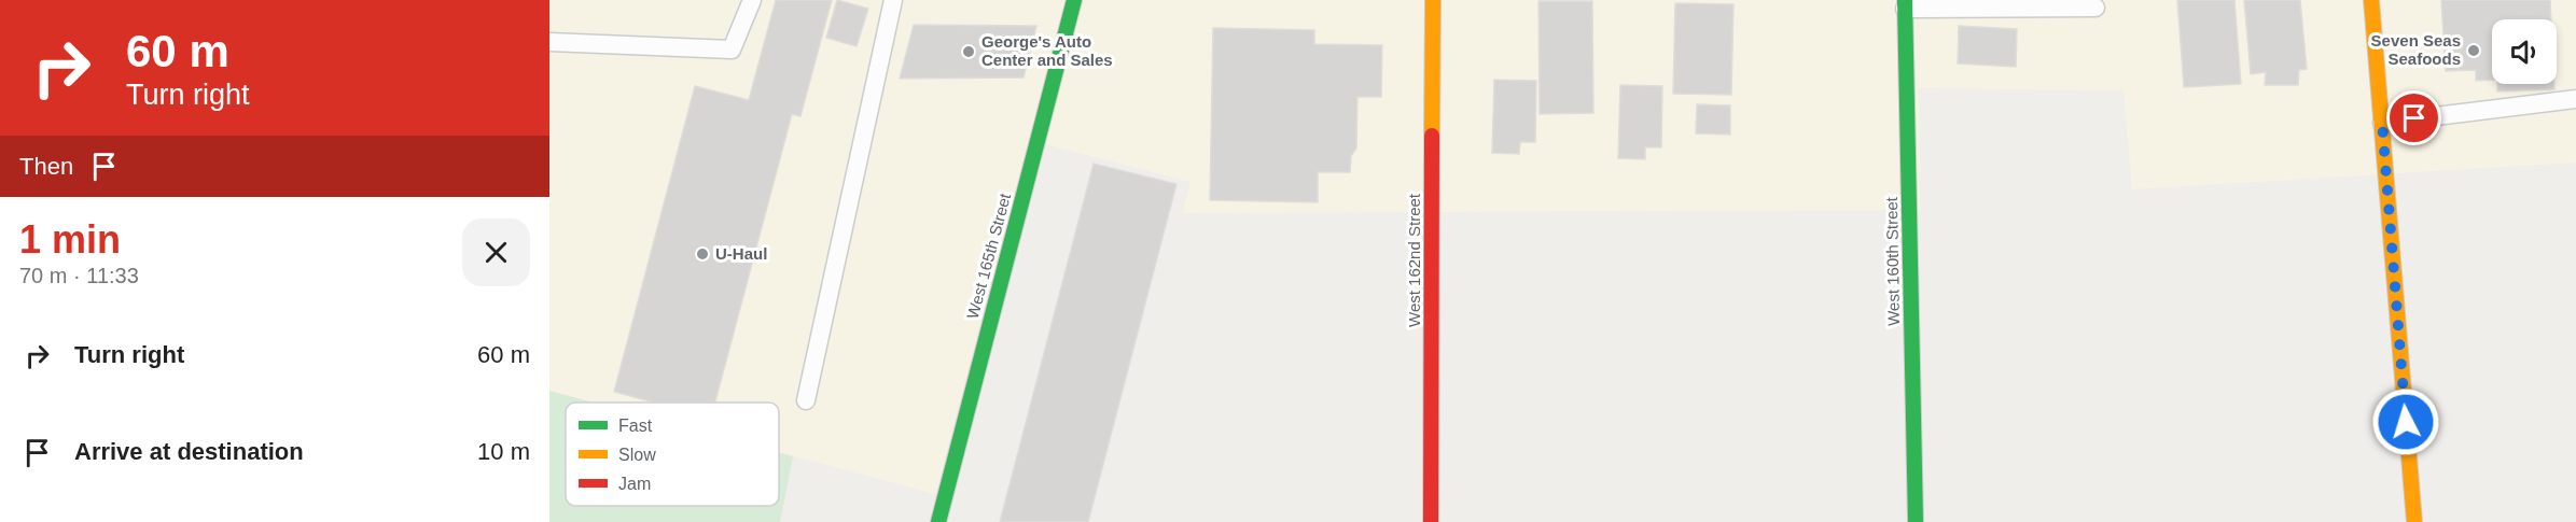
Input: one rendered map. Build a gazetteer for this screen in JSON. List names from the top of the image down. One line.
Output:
{"streets":{"street":["West 165th Street","West 162nd Street","West 160th Street"]},"places":["Seven Seas Seafoods","George's Auto Center and Sales","U-Haul"],"legend":["Fast","Slow","Jam"],"page":{"turn":["60 m","Turn right"],"then":"Then","heading":["1 min","70 m · 11:33"],"list":[{"name":"Turn right","value":"60 m"},{"name":"Arrive at destination","value":"10 m"}]}}
